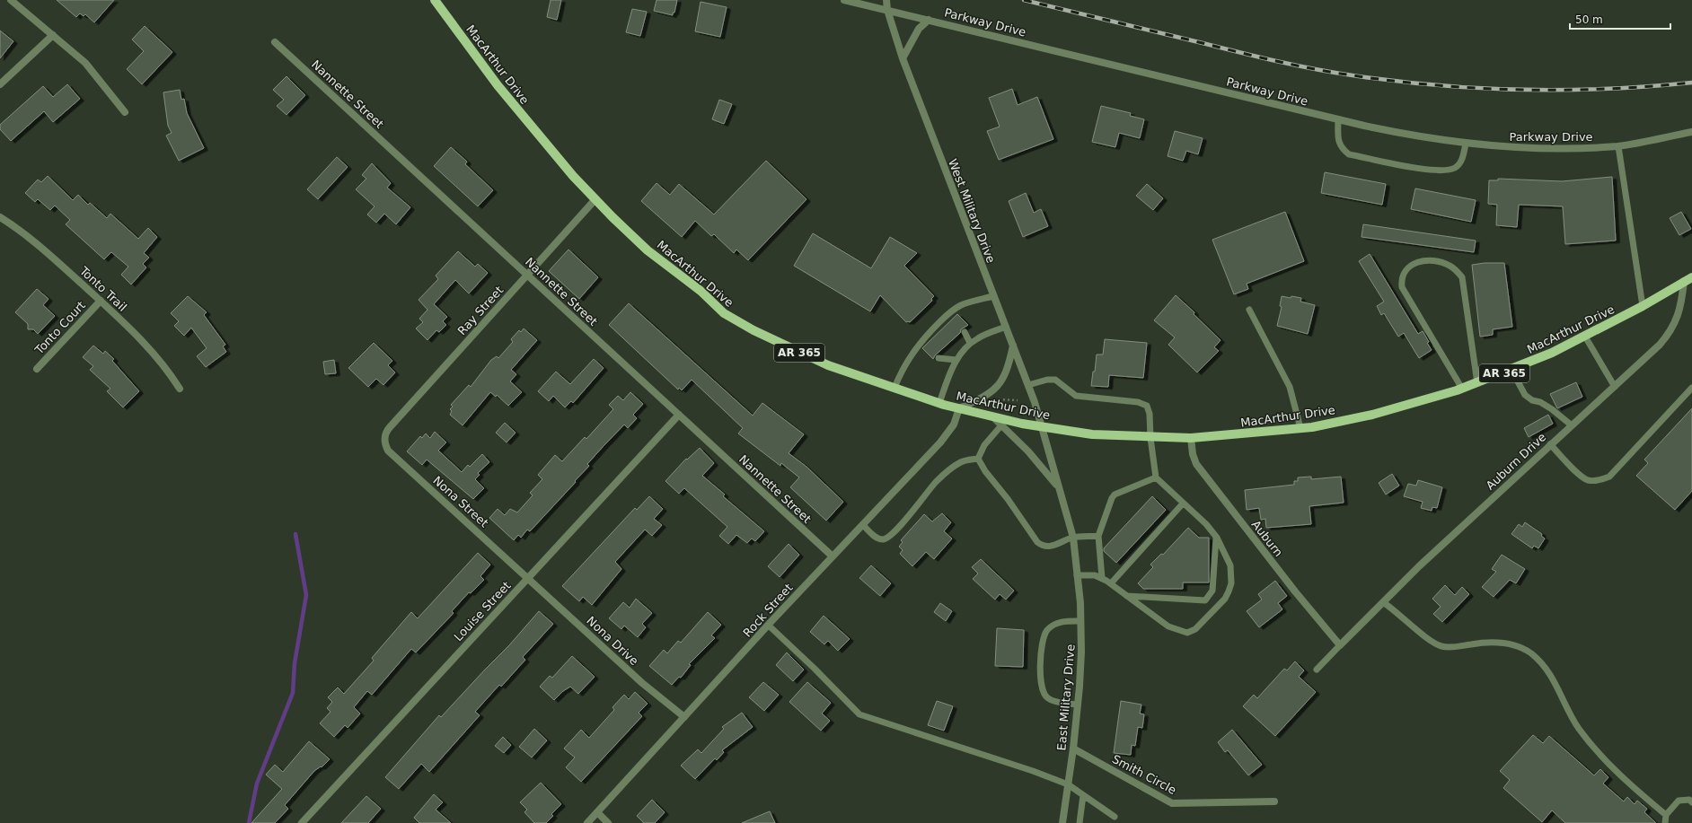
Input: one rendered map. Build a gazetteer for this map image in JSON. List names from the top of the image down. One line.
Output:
{"streets":{"main road":["MacArthur Drive","AR 365"],"street":["Parkway Drive","Nannette Street","West Military Drive","Tonto Trail","Ray Street","Tonto Court","Auburn Drive","Nona Street","Auburn","Rock Street","Louise Street","Nona Drive","East Military Drive","Smith Circle"]},"crossings":[["Parkway Drive","West Military Drive"],["MacArthur Drive","West Military Drive"],["MacArthur Drive","Ray Street"],["MacArthur Drive","Auburn Drive"],["MacArthur Drive","Auburn"],["MacArthur Drive","Rock Street"],["MacArthur Drive","East Military Drive"],["Nannette Street","Ray Street"],["Nannette Street","Rock Street"],["Nannette Street","Louise Street"],["West Military Drive","East Military Drive"],["Tonto Trail","Tonto Court"],["Ray Street","Nona Street"],["Auburn Drive","Auburn"],["Nona Street","Louise Street"],["Nona Street","Nona Drive"],["Rock Street","Nona Drive"],["Louise Street","Nona Drive"],["East Military Drive","Smith Circle"]],"scale_bar":"50 m"}
